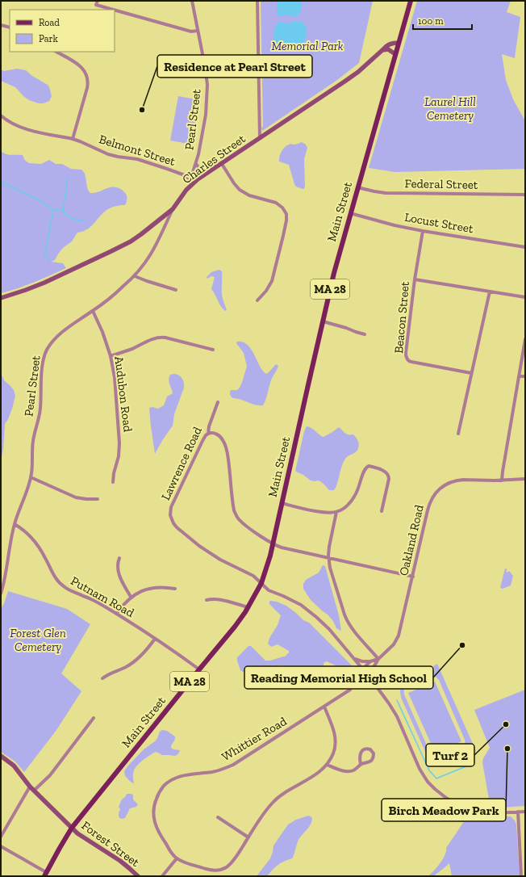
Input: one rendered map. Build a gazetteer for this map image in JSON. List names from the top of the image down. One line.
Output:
{"streets":{"main road":["Main Street","MA 28"],"street":["Pearl Street","Belmont Street","Charles Street","Federal Street","Locust Street","Beacon Street","Audubon Road","Lawrence Road","Oakland Road","Putnam Road","Whittier Road","Forest Street"]},"crossings":[["Pearl Street","Belmont Street"],["Pearl Street","Charles Street"],["Pearl Street","Audubon Road"],["Pearl Street","Putnam Road"],["Belmont Street","Charles Street"],["Charles Street","Main Street"],["Federal Street","Main Street"],["Main Street","Locust Street"],["Main Street","Lawrence Road"],["Main Street","Putnam Road"],["Main Street","Forest Street"],["Locust Street","Beacon Street"],["Lawrence Road","Oakland Road"]],"parks":["Memorial Park","Laurel Hill Cemetery","Forest Glen Cemetery"],"places":["Residence at Pearl Street","Reading Memorial High School","Turf 2","Birch Meadow Park"],"legend":["Road","Park"],"scale_bar":"100 m"}
